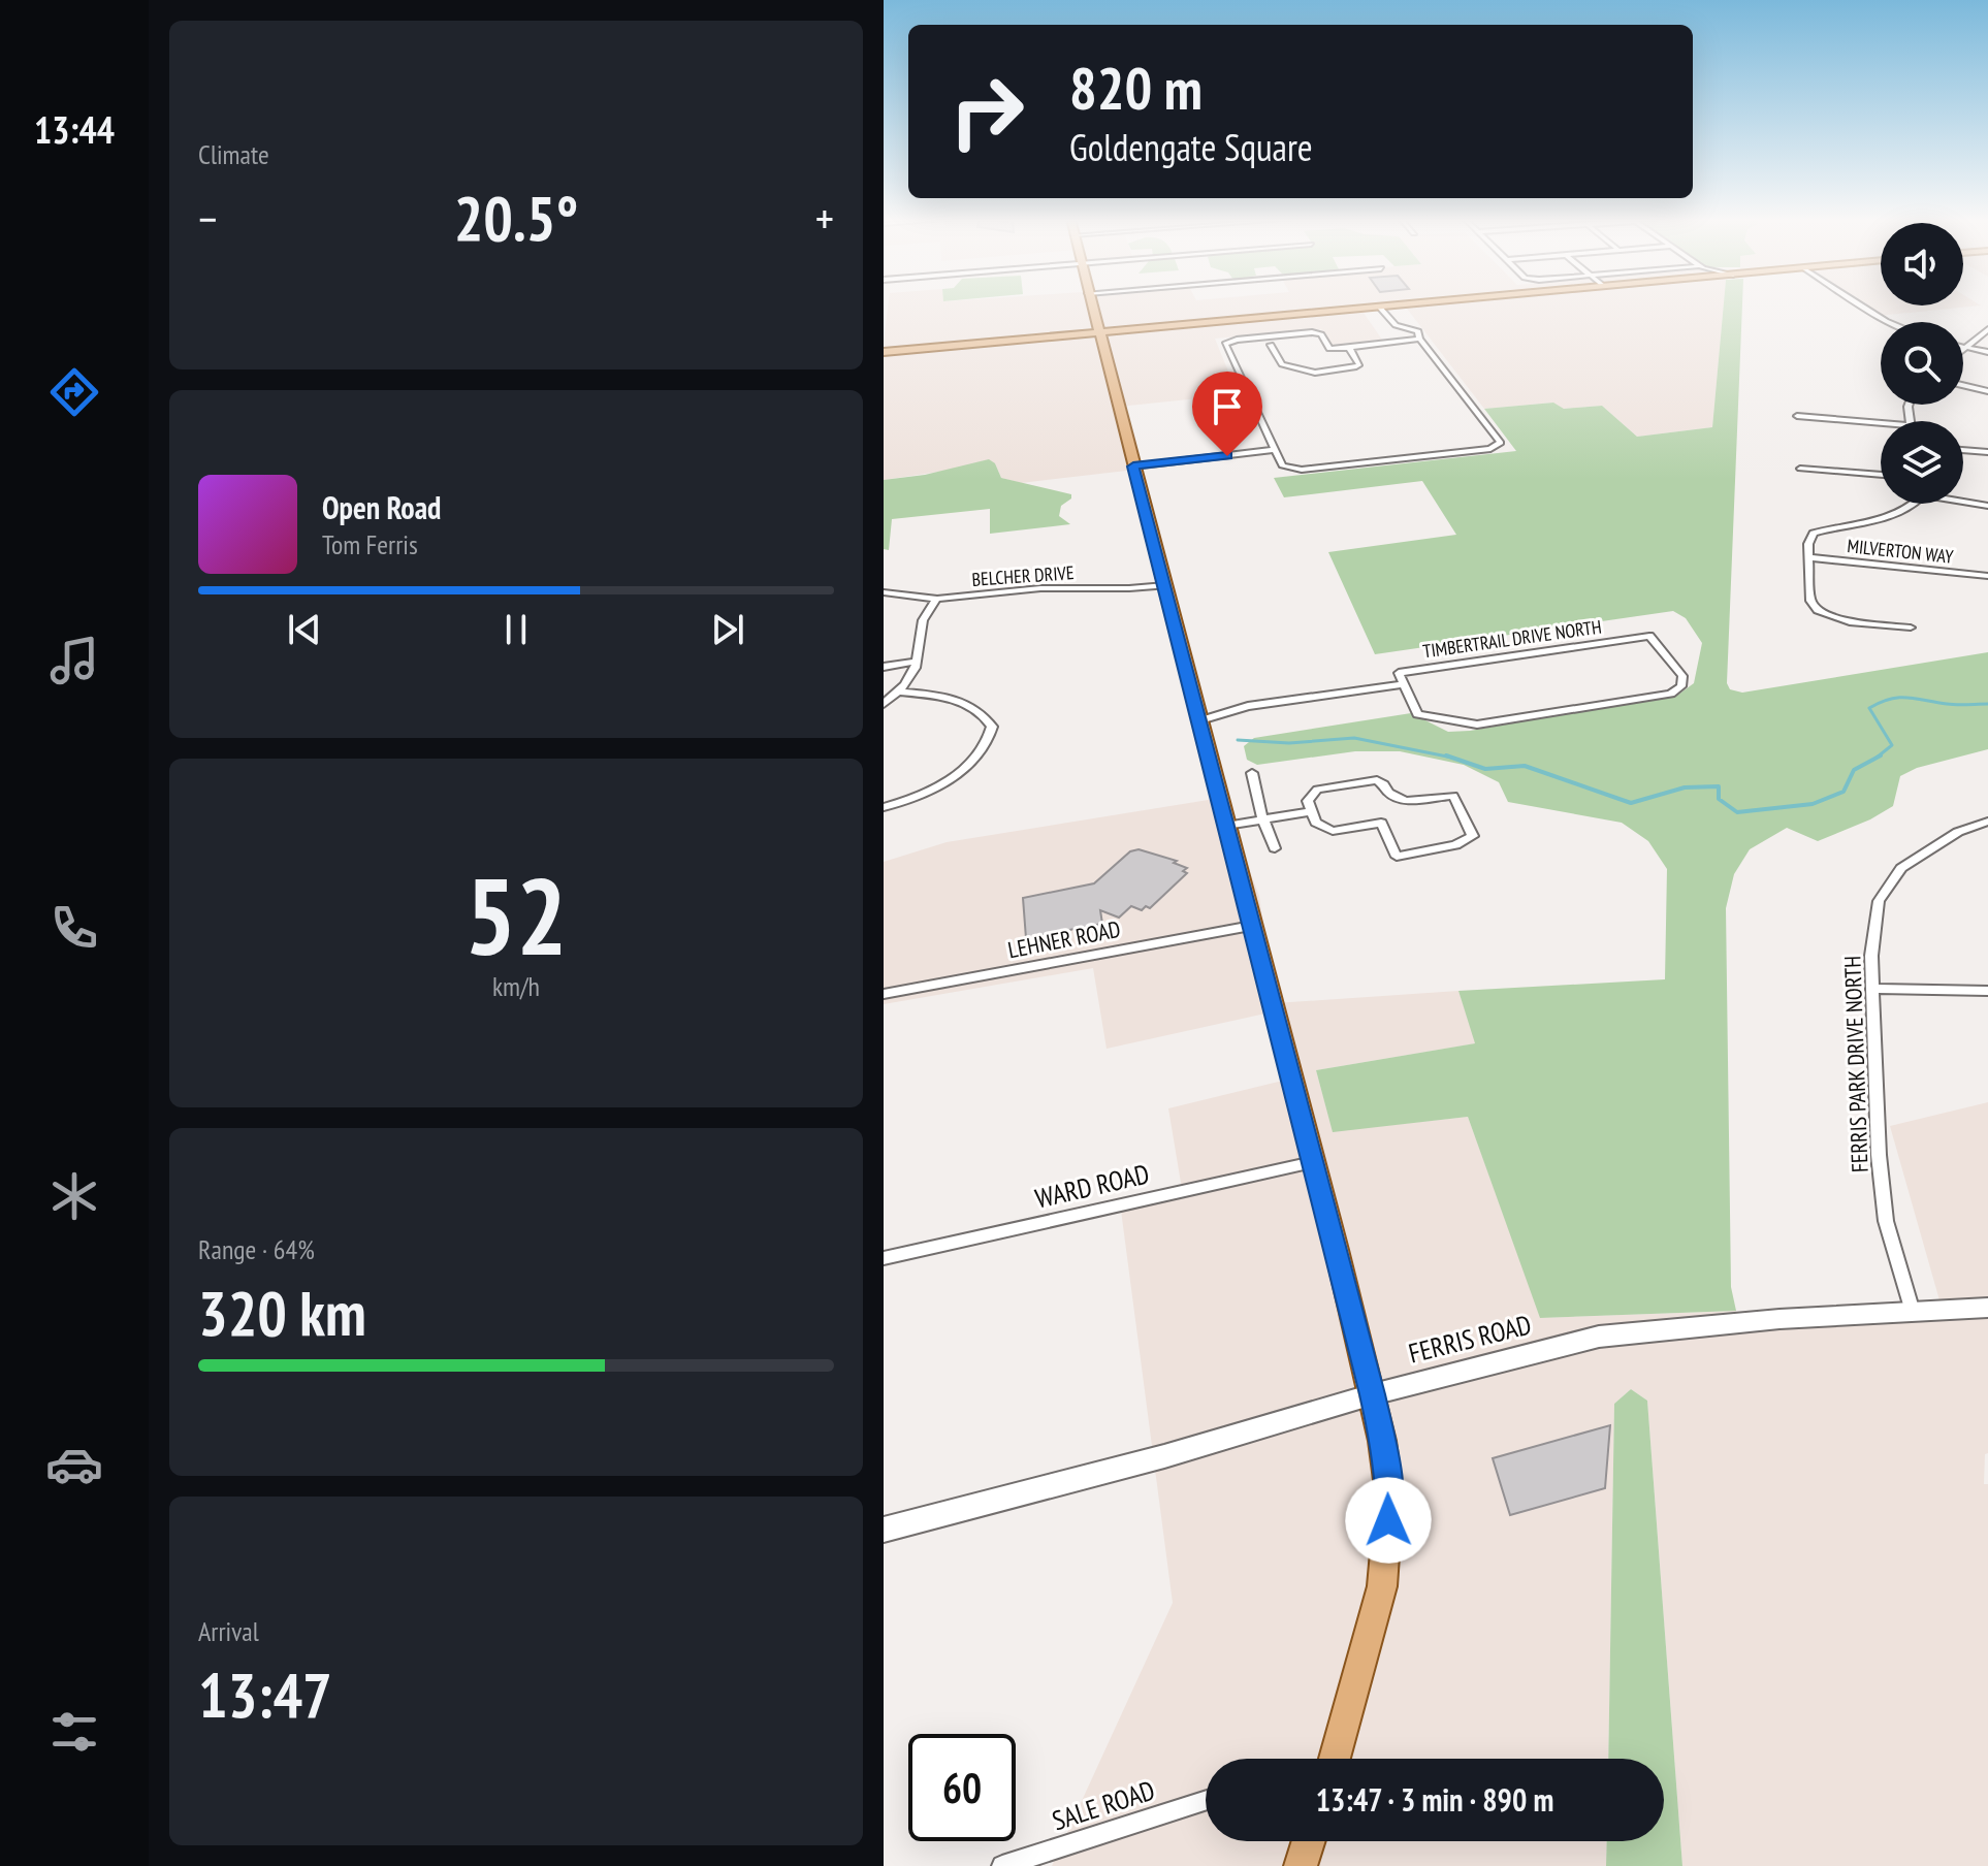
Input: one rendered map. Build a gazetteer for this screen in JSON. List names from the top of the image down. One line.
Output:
{"streets":{"main road":["FERRIS ROAD"],"street":["MILVERTON WAY","BELCHER DRIVE","TIMBERTRAIL DRIVE NORTH","LEHNER ROAD","FERRIS PARK DRIVE NORTH","WARD ROAD","SALE ROAD"]},"crossings":[["FERRIS PARK DRIVE NORTH","FERRIS ROAD"]],"page":{"tabs":"13:44","tile":["Climate",["52","km/h"],["Range · 64%","320 km"],["Arrival","13:47"]],"turn":["820 m","Goldengate Square"],"heat":["−","20.5°","+"],"song":["Open Road","Tom Ferris"],"limit":"60","trip":"13:47 · 3 min · 890 m"}}
